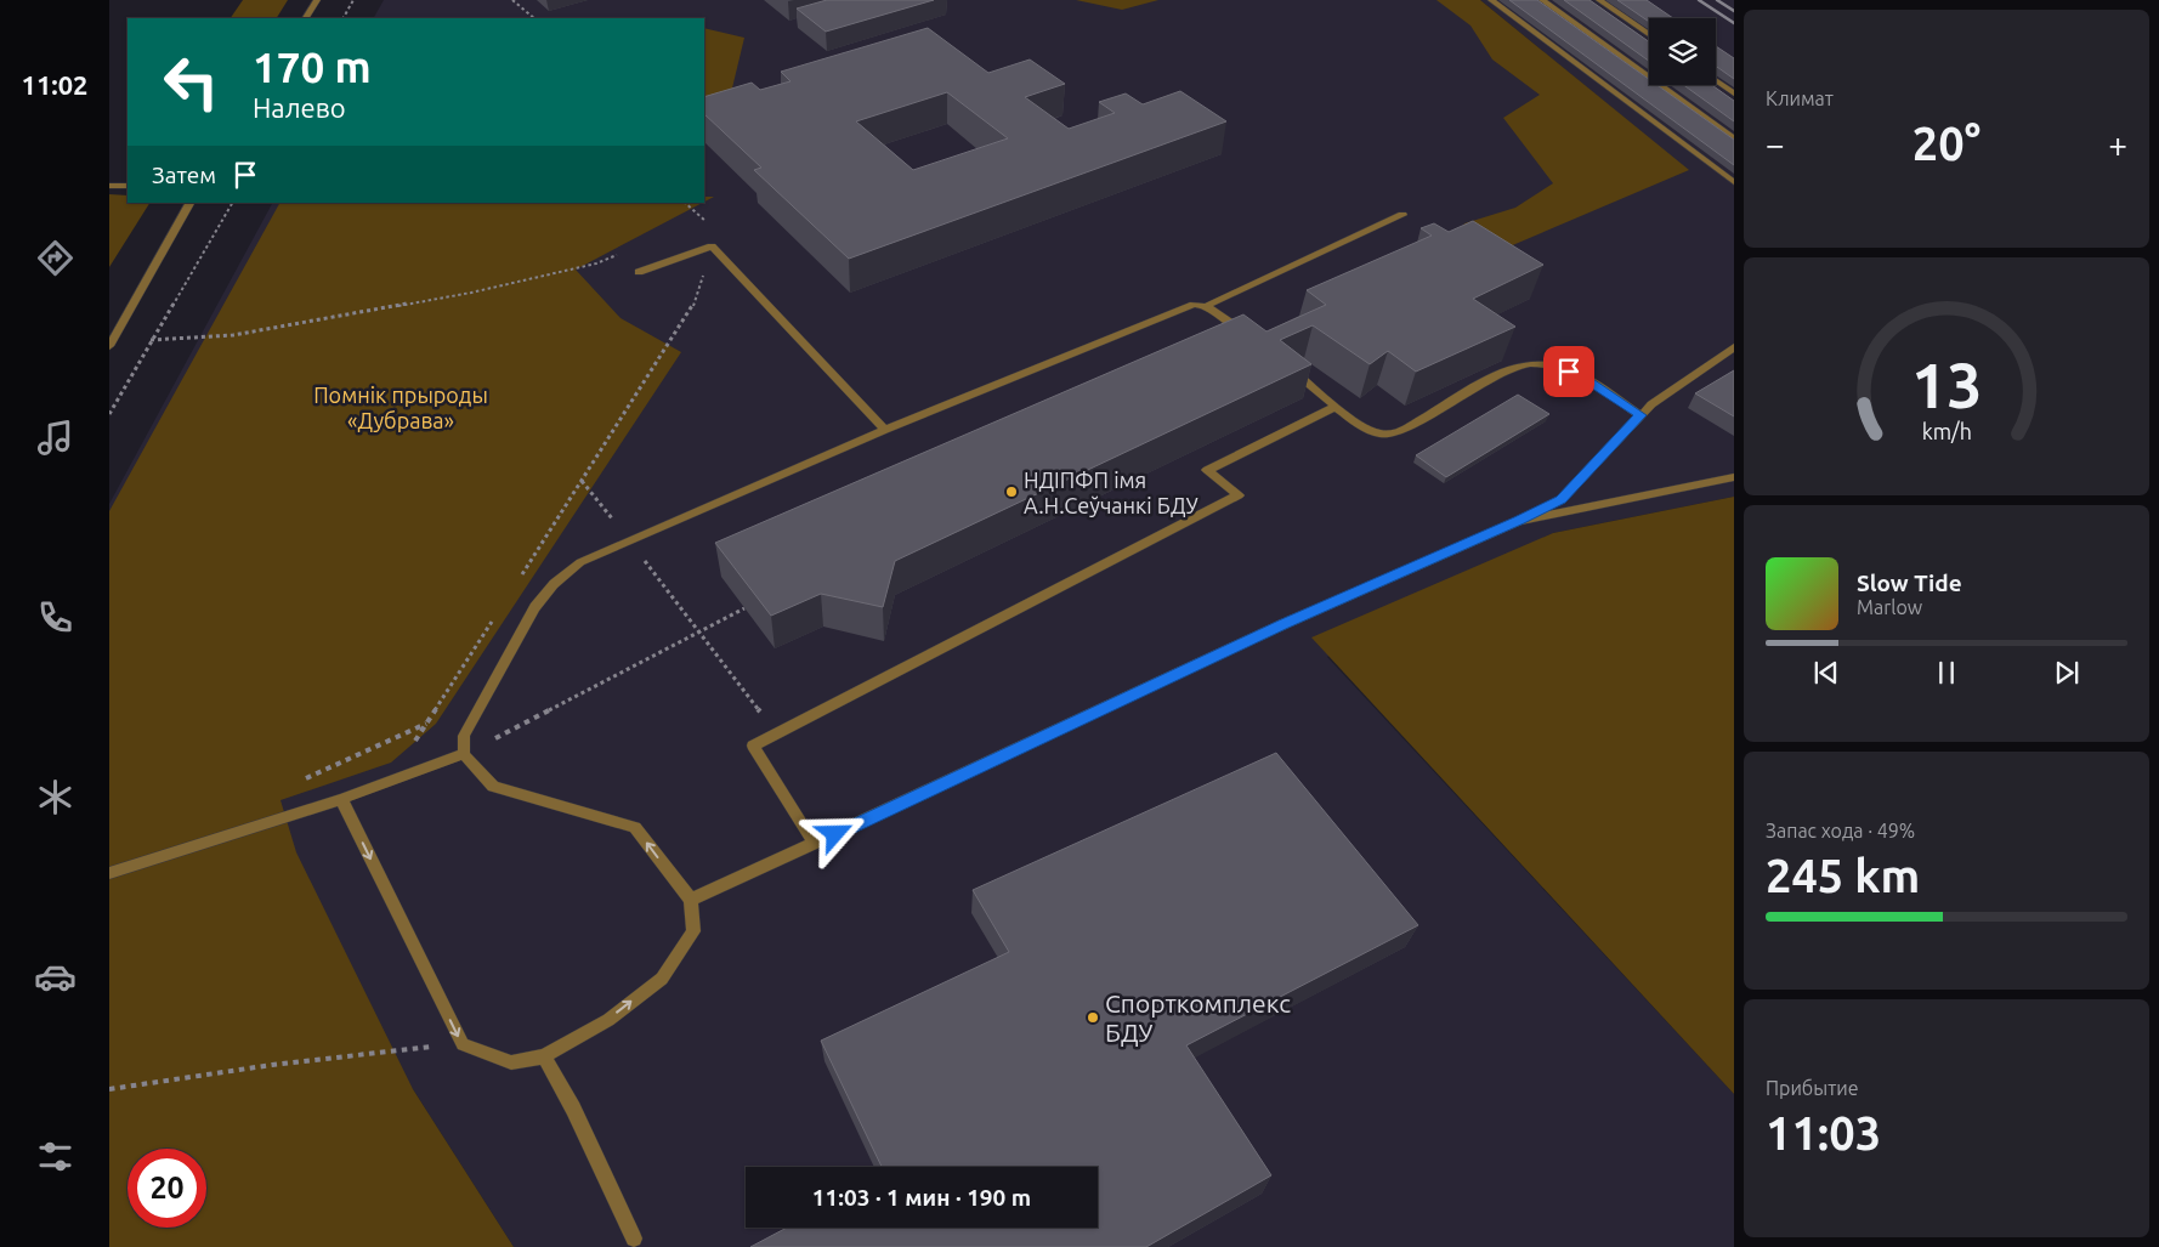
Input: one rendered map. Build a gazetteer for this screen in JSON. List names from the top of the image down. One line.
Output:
{"parks":["Помнік прыроды «Дубрава»"],"places":["НДІПФП імя А.Н.Сеўчанкі БДУ","Спорткомплекс БДУ"],"page":{"tabs":"11:02","tile":["Климат",["Запас хода · 49%","245 km"],["Прибытие","11:03"]],"turn":["170 m","Налево"],"heat":["−","20°","+"],"then":"Затем","song":["Slow Tide","Marlow"],"limit":"20","trip":"11:03 · 1 мин · 190 m","gauge":["13","km/h"]}}
